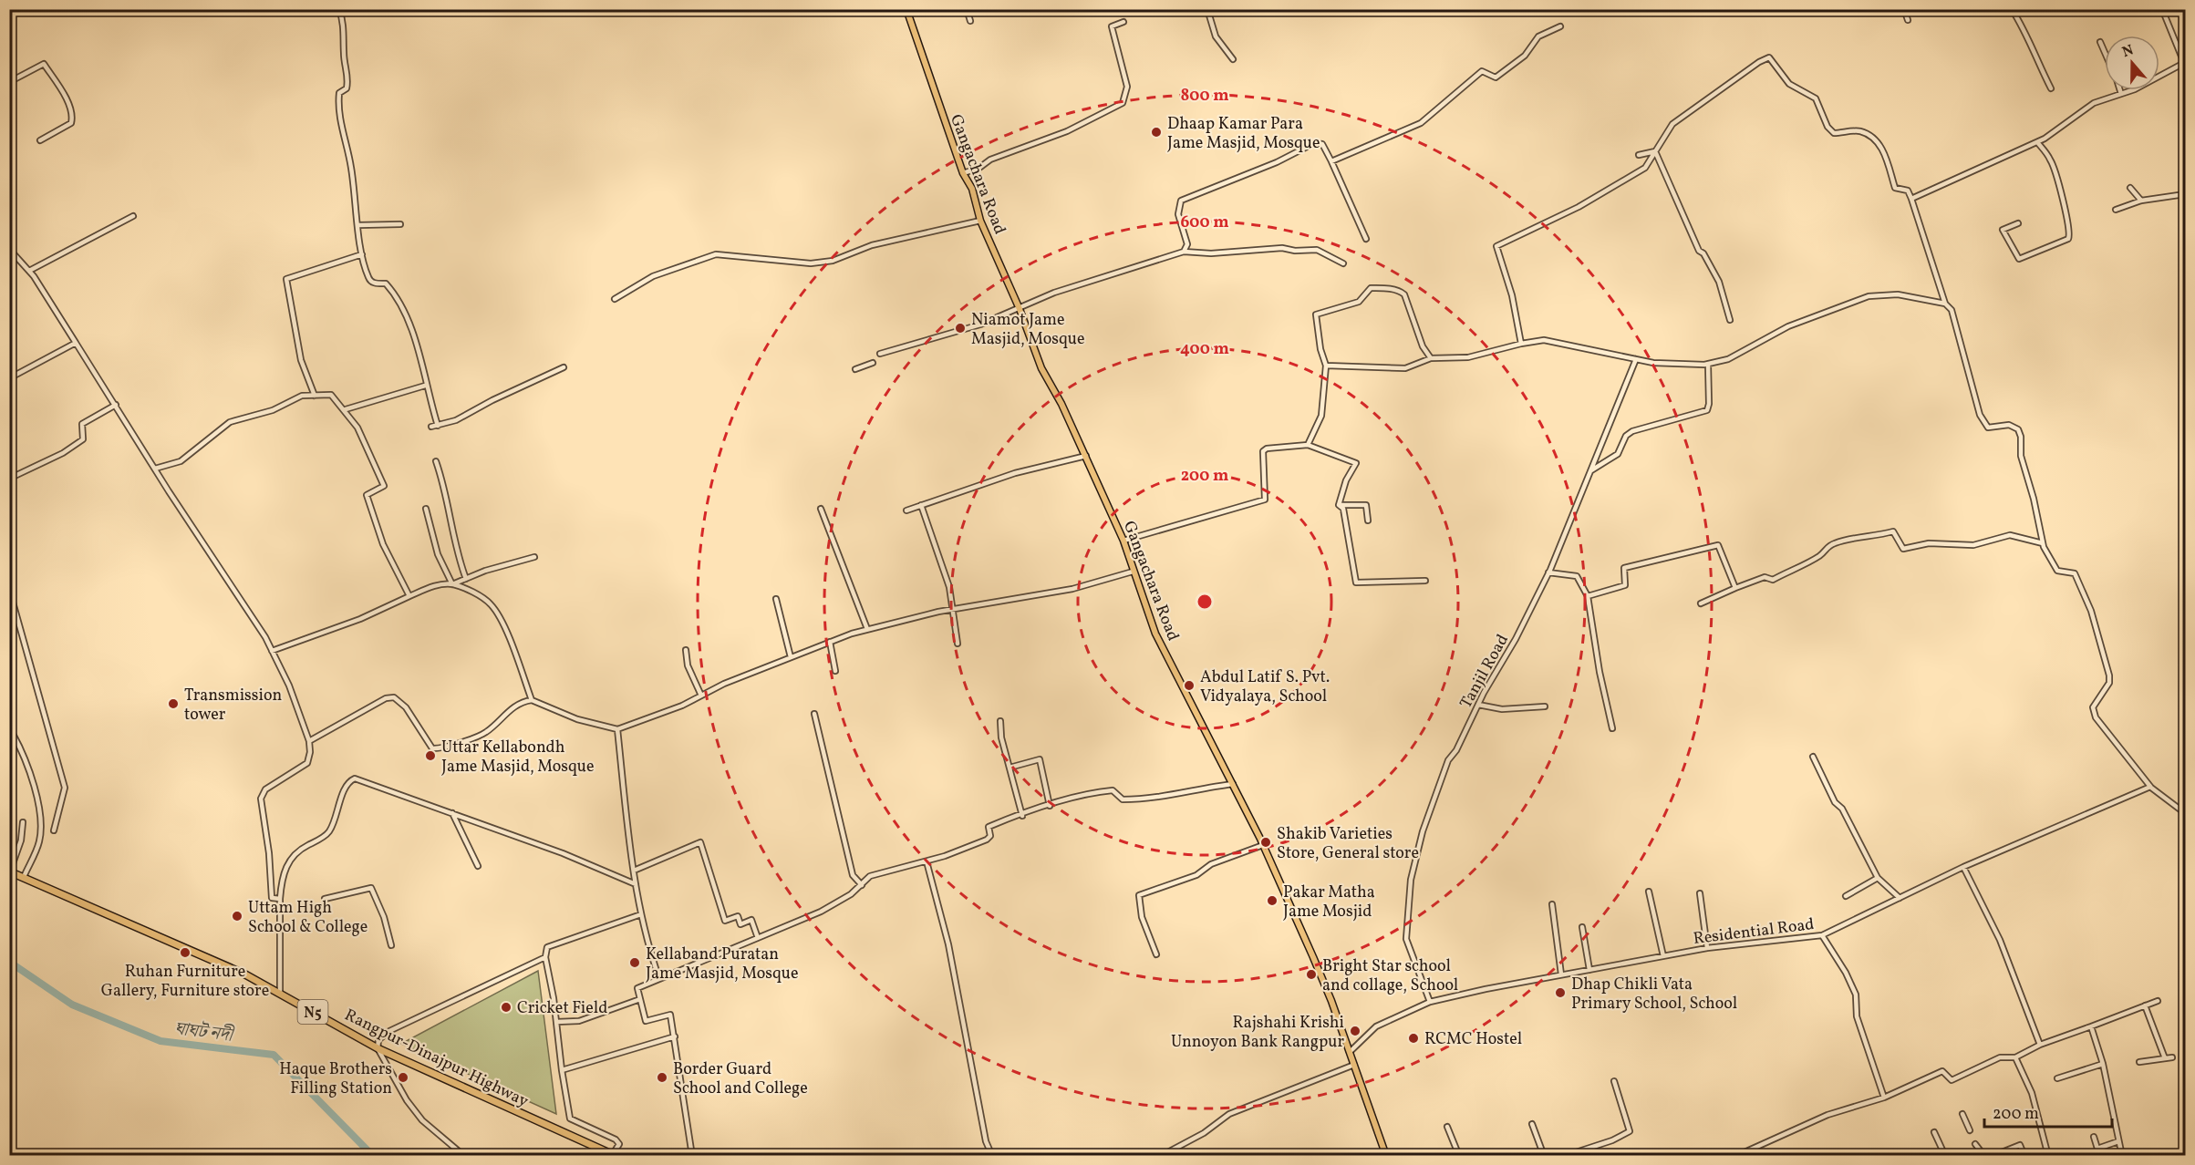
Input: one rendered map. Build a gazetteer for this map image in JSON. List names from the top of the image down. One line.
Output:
{"streets":{"highway":["N5","Rangpur-Dinajpur Highway"],"main road":["Gangachara Road"],"street":["Tanjil Road","Residential Road"]},"crossings":[["Gangachara Road","Residential Road"],["Tanjil Road","Residential Road"]],"water":["ঘাঘট নদী"],"places":["Dhaap Kamar Para Jame Masjid, Mosque","Niamot Jame Masjid, Mosque","Abdul Latif S. Pvt. Vidyalaya, School","Transmission tower","Uttar Kellabondh Jame Masjid, Mosque","Shakib Varieties Store, General store","Pakar Matha Jame Mosjid","Uttam High School & College","Ruhan Furniture Gallery, Furniture store","Kellaband Puratan Jame Masjid, Mosque","Bright Star school and collage, School","Dhap Chikli Vata Primary School, School","Cricket Field","Rajshahi Krishi Unnoyon Bank Rangpur","RCMC Hostel","Haque Brothers Filling Station","Border Guard School and College"],"scale_bar":"200 m","north":"top","rings":["800 m","600 m","400 m","200 m"]}
